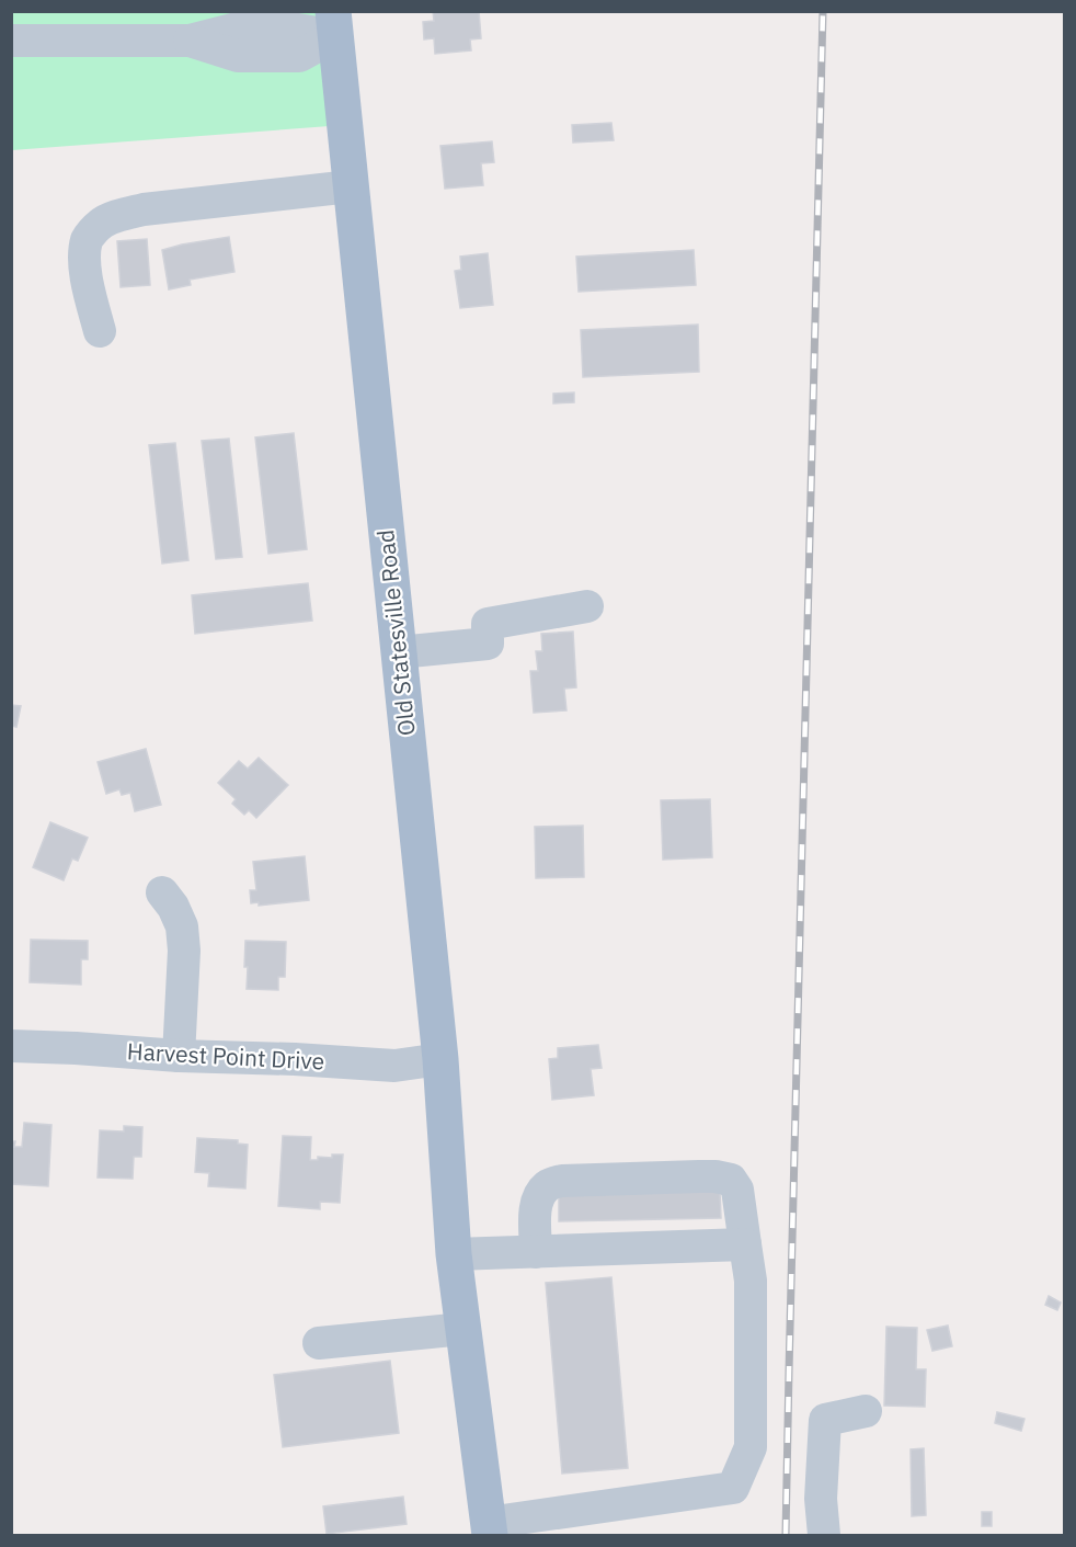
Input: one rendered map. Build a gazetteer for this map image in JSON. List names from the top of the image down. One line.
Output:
{"streets":{"main road":["Old Statesville Road"],"street":["Harvest Point Drive"]},"crossings":[["Old Statesville Road","Harvest Point Drive"]]}
